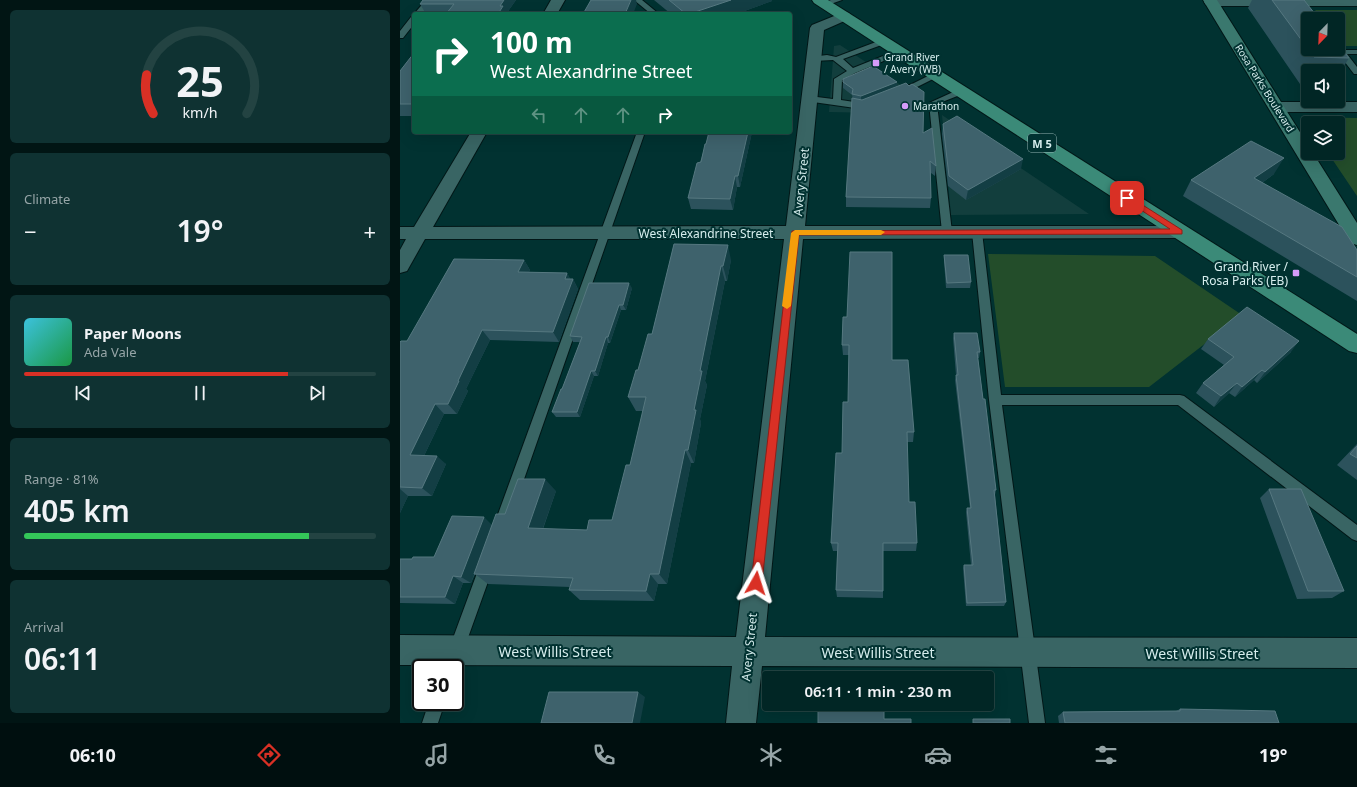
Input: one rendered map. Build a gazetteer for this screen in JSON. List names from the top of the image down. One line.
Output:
{"streets":{"main road":["M 5"],"street":["Rosa Parks Boulevard","Avery Street","West Alexandrine Street","West Willis Street"]},"crossings":[["M 5","Avery Street"],["M 5","West Alexandrine Street"],["Avery Street","West Alexandrine Street"],["Avery Street","West Willis Street"]],"places":{"transit":["Grand River / Avery (WB)","Grand River / Rosa Parks (EB)"],"other":["Marathon"]},"north":"bottom left","page":{"turn":["100 m","West Alexandrine Street"],"tile":["Climate",["Range · 81%","405 km"],["Arrival","06:11"]],"heat":["−","19°","+"],"song":["Paper Moons","Ada Vale"],"limit":"30","trip":"06:11 · 1 min · 230 m","tabs":["06:10","19°"],"gauge":["25","km/h"]}}
